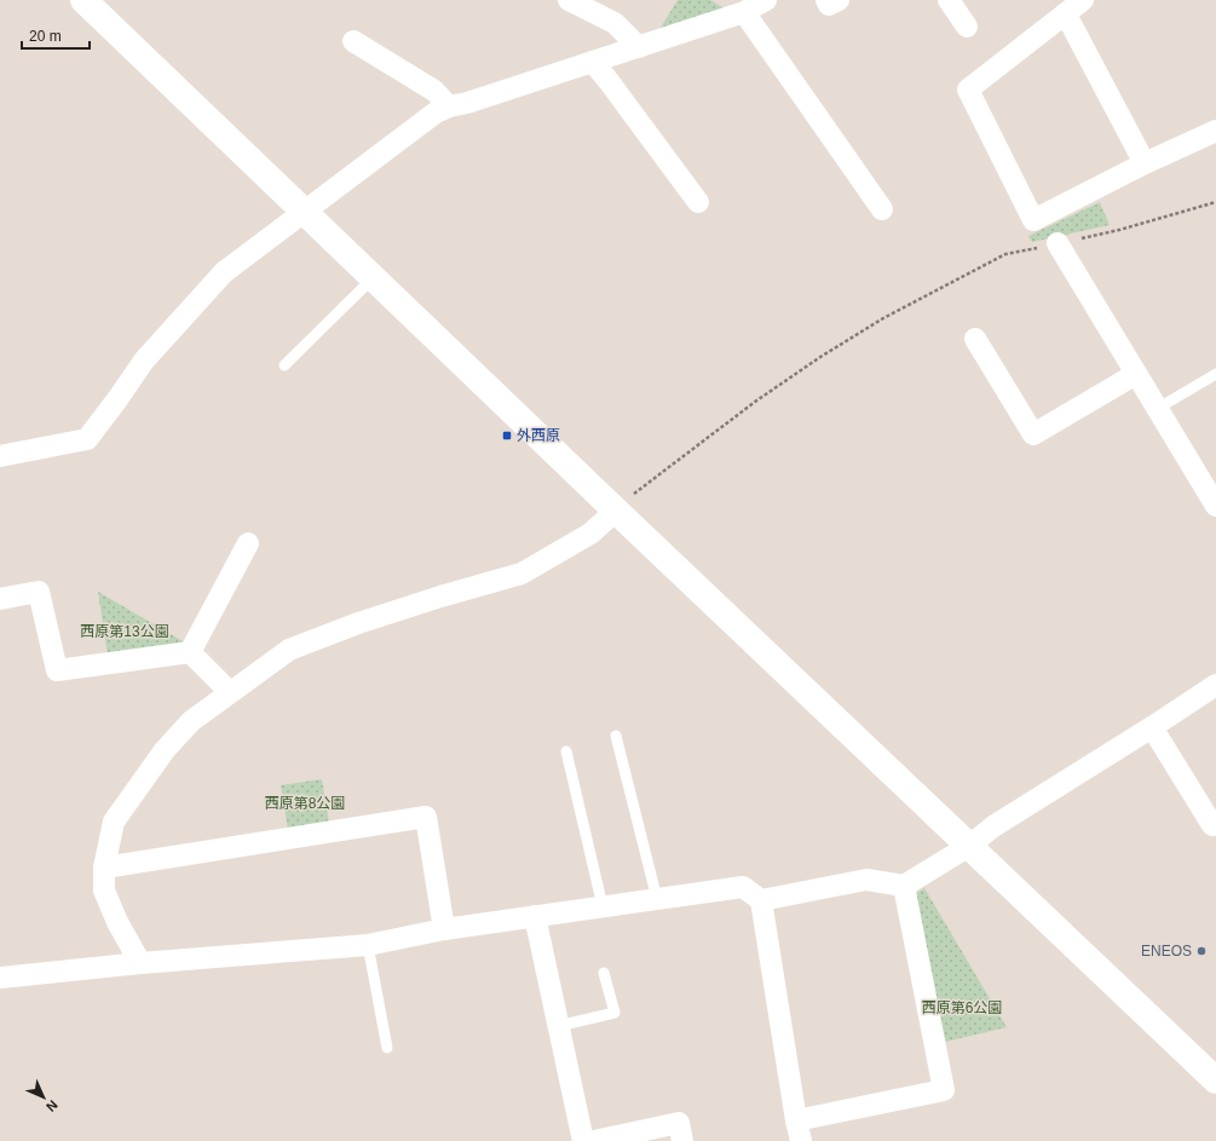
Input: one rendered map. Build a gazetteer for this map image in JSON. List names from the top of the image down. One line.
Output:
{"parks":["西原第13公園","西原第8公園","西原第6公園"],"places":{"transit":["外西原"],"other":["ENEOS"]},"scale_bar":"20 m","north":"bottom right"}
